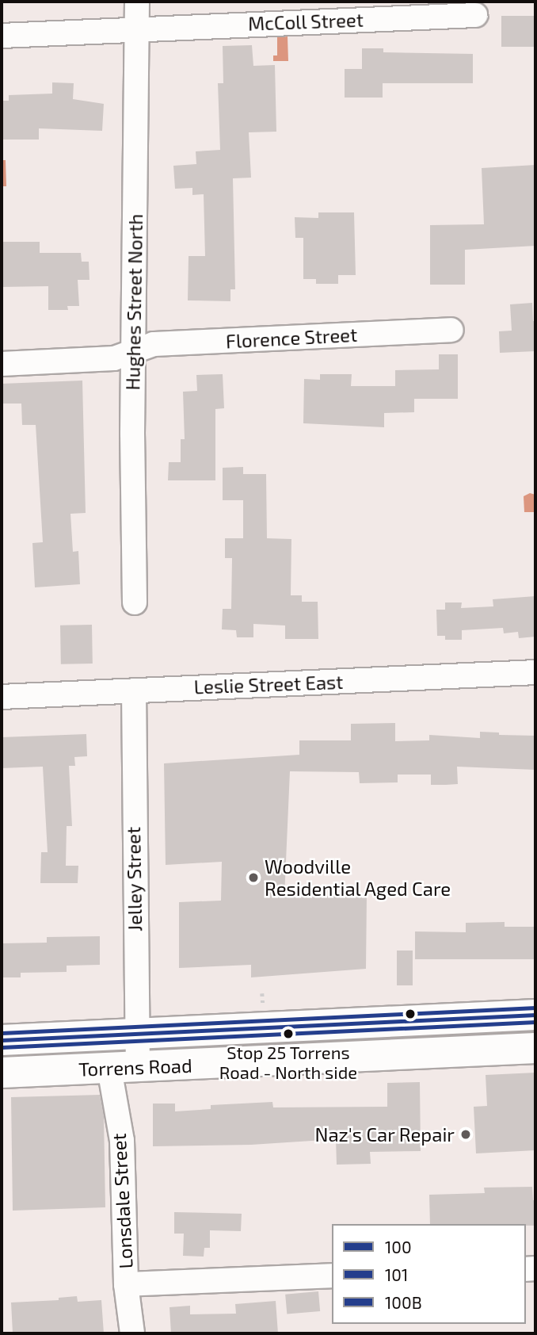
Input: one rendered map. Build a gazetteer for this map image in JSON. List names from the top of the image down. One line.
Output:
{"streets":{"main road":["Torrens Road"],"street":["McColl Street","Hughes Street North","Florence Street","Leslie Street East","Jelley Street","Lonsdale Street"]},"crossings":[["McColl Street","Hughes Street North"],["Hughes Street North","Florence Street"],["Leslie Street East","Jelley Street"],["Jelley Street","Torrens Road"],["Jelley Street","Lonsdale Street"],["Torrens Road","Lonsdale Street"]],"places":["Woodville Residential Aged Care","Stop 25 Torrens Road - North side","Naz's Car Repair"],"lines":["transit line 100B","transit line 100","transit line 101"],"legend":["100","101","100B"]}
